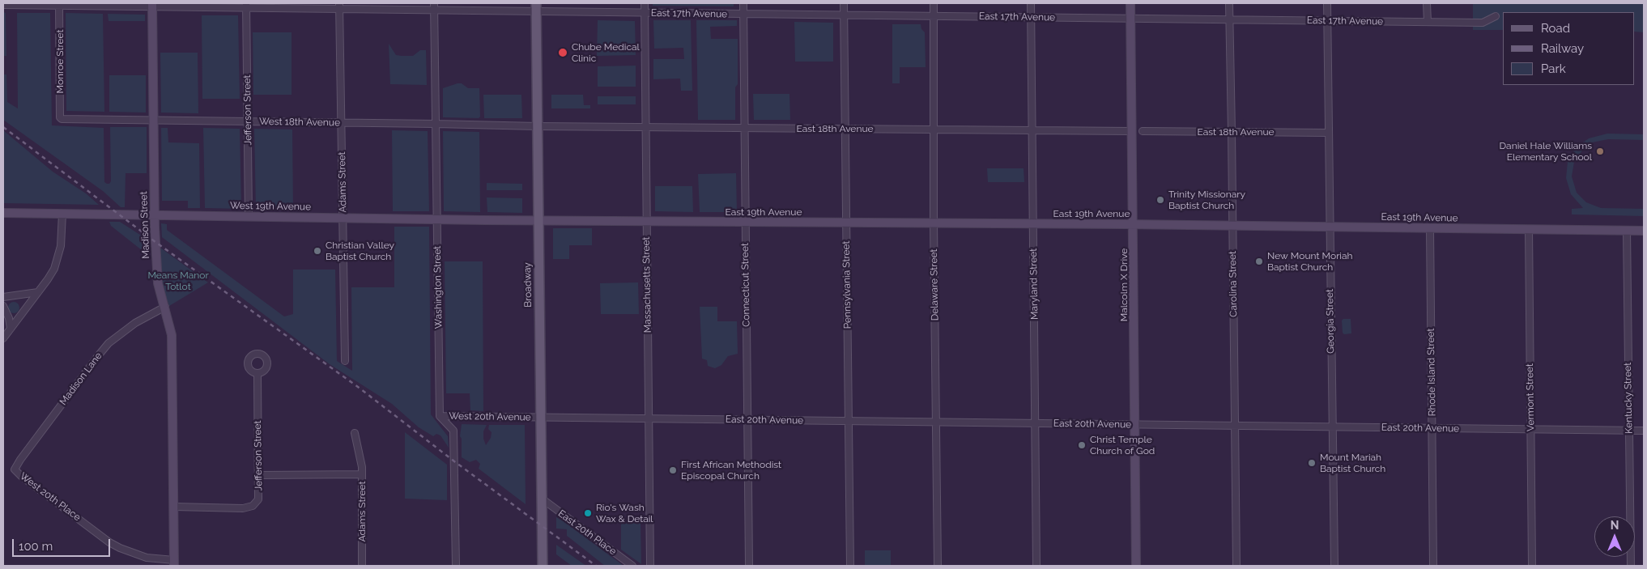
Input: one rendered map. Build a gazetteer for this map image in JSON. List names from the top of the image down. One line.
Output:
{"streets":{"main road":["Broadway"],"street":["East 17th Avenue","Monroe Street","Jefferson Street","West 18th Avenue","East 18th Avenue","Adams Street","West 19th Avenue","East 19th Avenue","Madison Street","Maryland Street","Carolina Street","Massachusetts Street","Connecticut Street","Pennsylvania Street","Delaware Street","Malcolm X Drive","Washington Street","Georgia Street","Rhode Island Street","Madison Lane","Vermont Street","Kentucky Street","West 20th Avenue","East 20th Avenue","West 20th Place","East 20th Place"]},"crossings":[["East 17th Avenue","Monroe Street"],["East 17th Avenue","Jefferson Street"],["East 17th Avenue","Adams Street"],["East 17th Avenue","Madison Street"],["East 17th Avenue","Maryland Street"],["East 17th Avenue","Carolina Street"],["East 17th Avenue","Broadway"],["East 17th Avenue","Massachusetts Street"],["East 17th Avenue","Connecticut Street"],["East 17th Avenue","Pennsylvania Street"],["East 17th Avenue","Delaware Street"],["East 17th Avenue","Malcolm X Drive"],["East 17th Avenue","Washington Street"],["East 17th Avenue","Georgia Street"],["Monroe Street","West 18th Avenue"],["Jefferson Street","West 18th Avenue"],["Jefferson Street","West 19th Avenue"],["Jefferson Street","Madison Street"],["West 18th Avenue","East 18th Avenue"],["West 18th Avenue","Adams Street"],["West 18th Avenue","Madison Street"],["West 18th Avenue","Broadway"],["West 18th Avenue","Washington Street"],["East 18th Avenue","Maryland Street"],["East 18th Avenue","Carolina Street"],["East 18th Avenue","Broadway"],["East 18th Avenue","Massachusetts Street"],["East 18th Avenue","Connecticut Street"],["East 18th Avenue","Pennsylvania Street"],["East 18th Avenue","Delaware Street"],["East 18th Avenue","Malcolm X Drive"],["East 18th Avenue","Georgia Street"],["Adams Street","West 19th Avenue"],["West 19th Avenue","East 19th Avenue"],["West 19th Avenue","Madison Street"],["West 19th Avenue","Broadway"],["West 19th Avenue","Washington Street"],["East 19th Avenue","Maryland Street"],["East 19th Avenue","Carolina Street"],["East 19th Avenue","Broadway"],["East 19th Avenue","Massachusetts Street"],["East 19th Avenue","Connecticut Street"],["East 19th Avenue","Pennsylvania Street"],["East 19th Avenue","Delaware Street"],["East 19th Avenue","Malcolm X Drive"],["East 19th Avenue","Georgia Street"],["East 19th Avenue","Rhode Island Street"],["East 19th Avenue","Vermont Street"],["East 19th Avenue","Kentucky Street"],["Madison Street","Madison Lane"],["Madison Street","West 20th Place"],["Maryland Street","East 20th Avenue"],["Carolina Street","East 20th Avenue"],["Broadway","West 20th Avenue"],["Broadway","East 20th Avenue"],["Broadway","East 20th Place"],["Massachusetts Street","East 20th Avenue"],["Connecticut Street","East 20th Avenue"],["Pennsylvania Street","East 20th Avenue"],["Delaware Street","East 20th Avenue"],["Malcolm X Drive","East 20th Avenue"],["Washington Street","West 20th Avenue"],["Georgia Street","East 20th Avenue"],["Rhode Island Street","East 20th Avenue"],["Madison Lane","West 20th Place"],["Vermont Street","East 20th Avenue"],["Kentucky Street","East 20th Avenue"],["West 20th Avenue","East 20th Avenue"]],"parks":["Means Manor Totlot"],"places":["Chube Medical Clinic","Daniel Hale Williams Elementary School","Trinity Missionary Baptist Church","Christian Valley Baptist Church","New Mount Moriah Baptist Church","Christ Temple Church of God","Mount Mariah Baptist Church","First African Methodist Episcopal Church","Rio's Wash Wax & Detail"],"legend":["Road","Railway","Park"],"scale_bar":"100 m","north":"top"}
